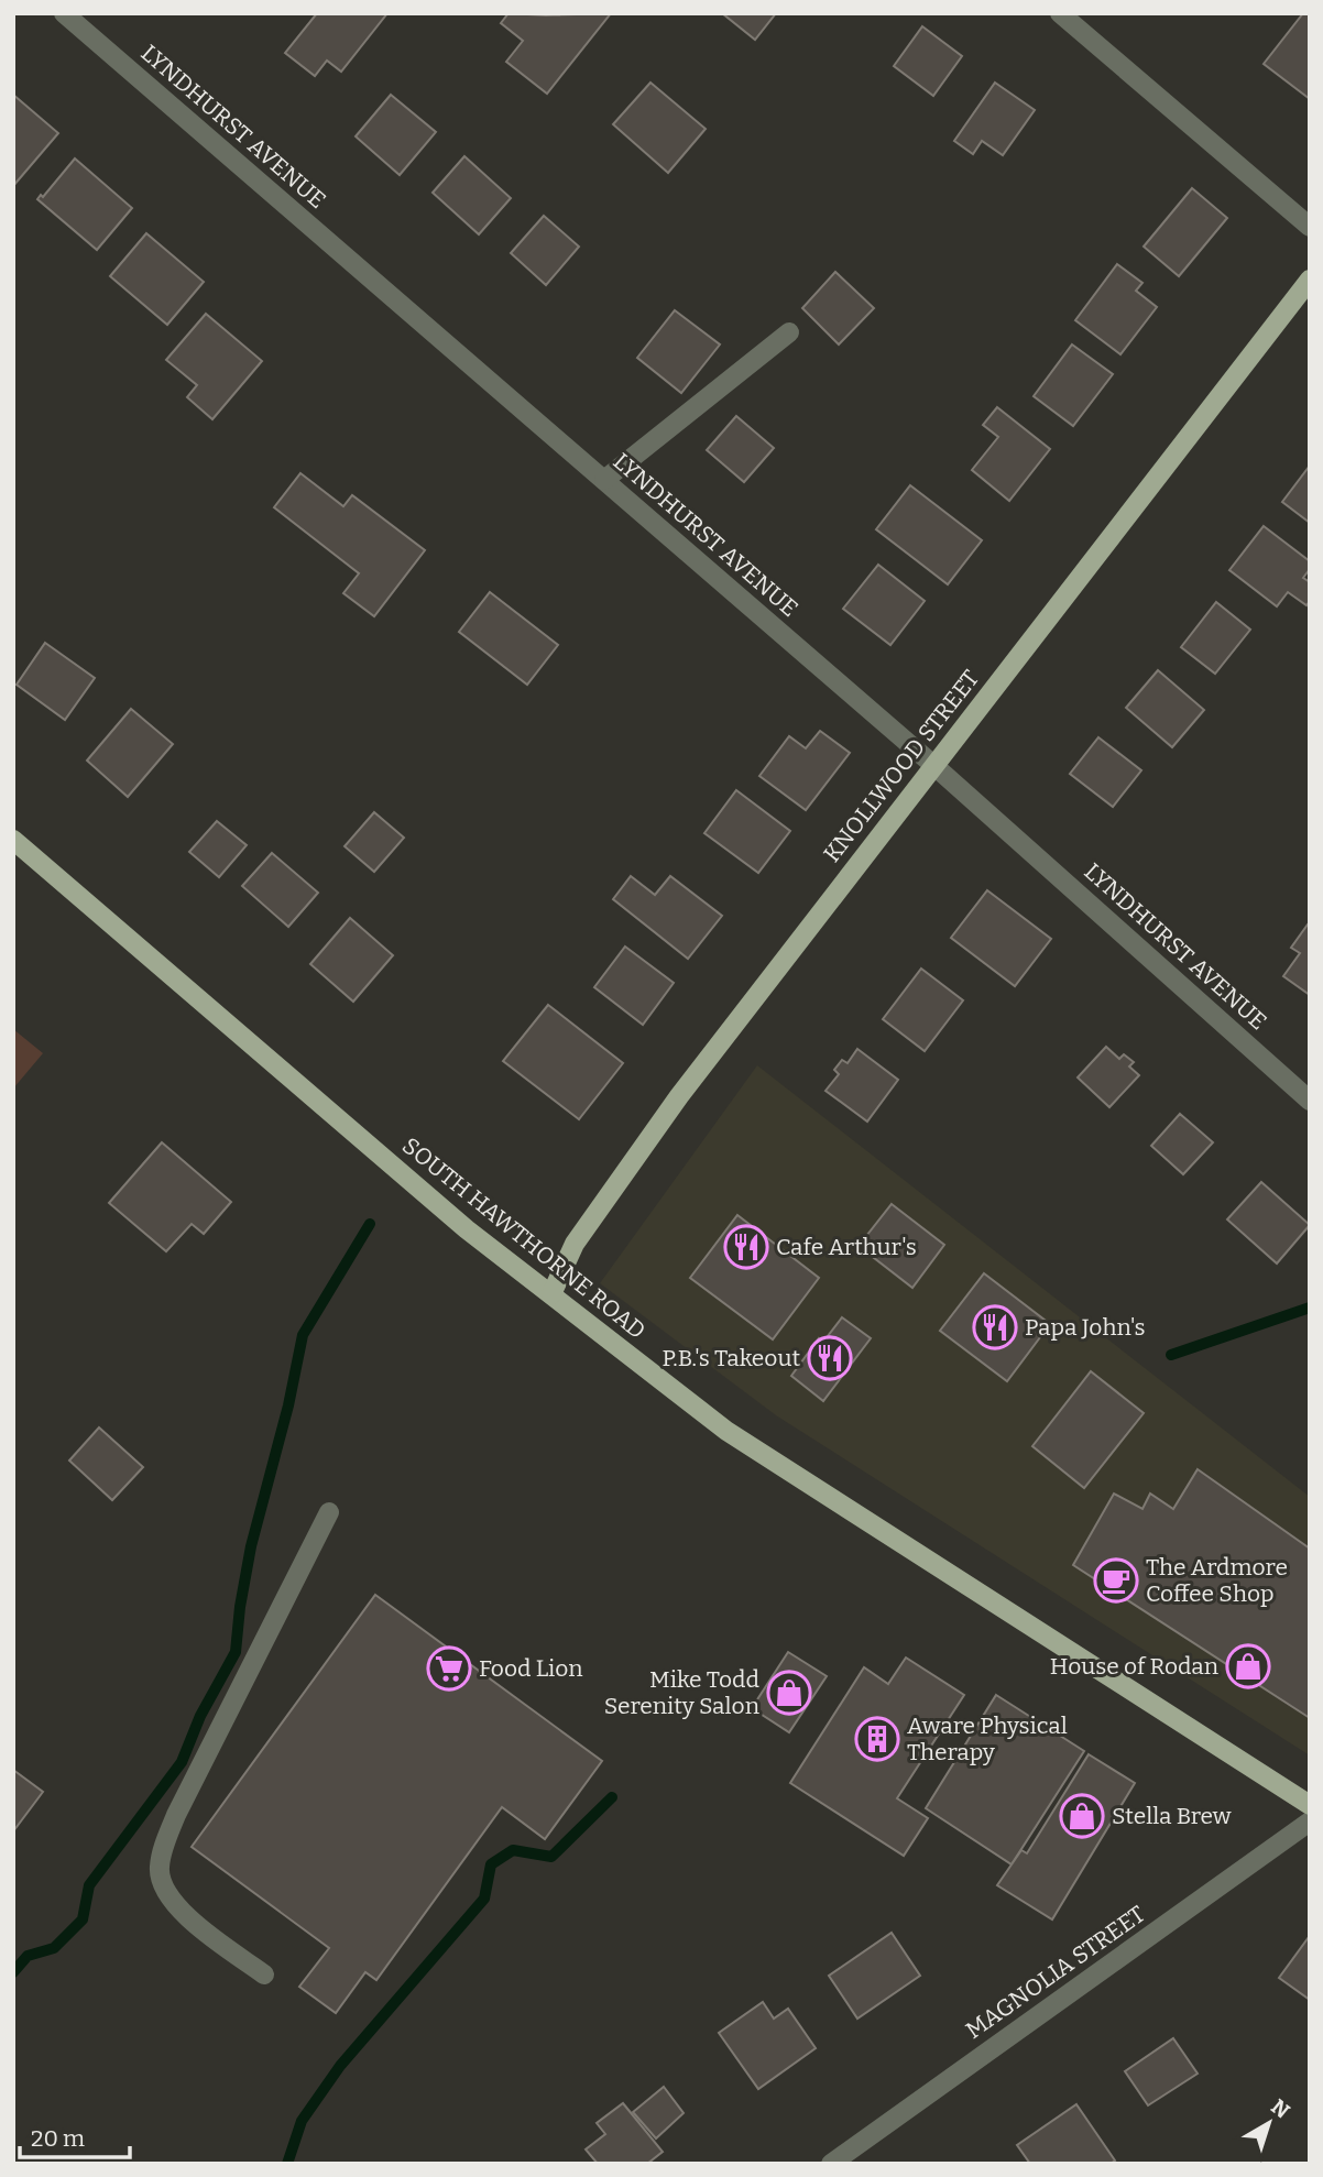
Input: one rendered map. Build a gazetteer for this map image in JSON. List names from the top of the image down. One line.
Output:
{"streets":{"main road":["KNOLLWOOD STREET","SOUTH HAWTHORNE ROAD"],"street":["LYNDHURST AVENUE","MAGNOLIA STREET"]},"crossings":[["LYNDHURST AVENUE","KNOLLWOOD STREET"],["KNOLLWOOD STREET","SOUTH HAWTHORNE ROAD"]],"places":{"restaurant":["Cafe Arthur's","Papa John's","P.B.'s Takeout"],"cafe":["The Ardmore Coffee Shop"],"shop":["House of Rodan","Mike Todd Serenity Salon","Stella Brew"],"supermarket":["Food Lion"],"building":["Aware Physical Therapy"]},"scale_bar":"20 m","north":"top right"}
